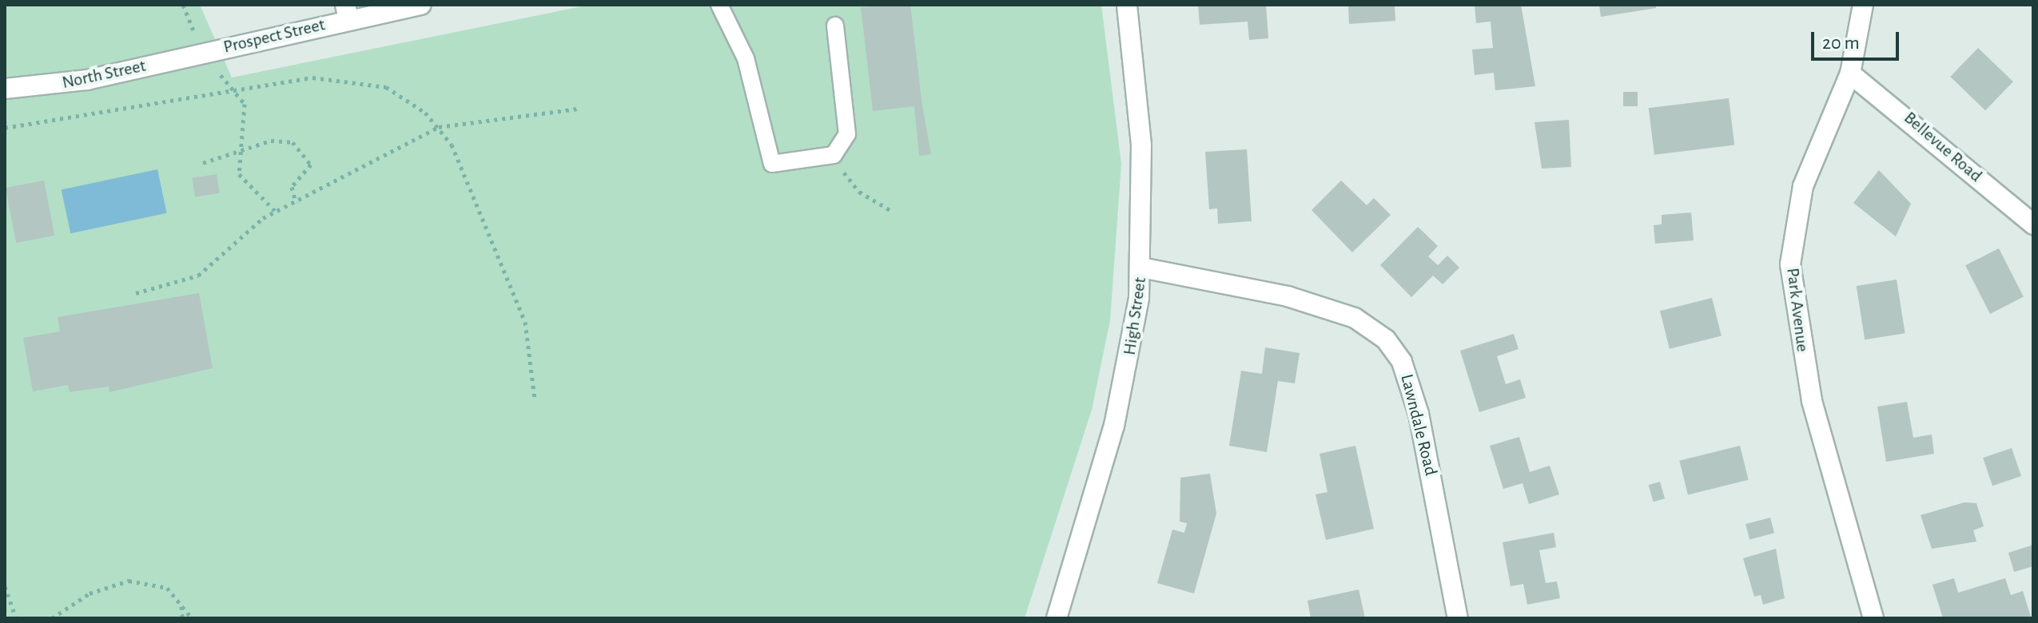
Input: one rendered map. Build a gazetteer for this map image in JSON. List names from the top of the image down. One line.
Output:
{"streets":{"street":["Prospect Street","North Street","Bellevue Road","Park Avenue","High Street","Lawndale Road"]},"crossings":[["Prospect Street","North Street"],["Bellevue Road","Park Avenue"],["High Street","Lawndale Road"]],"scale_bar":"20 m"}
